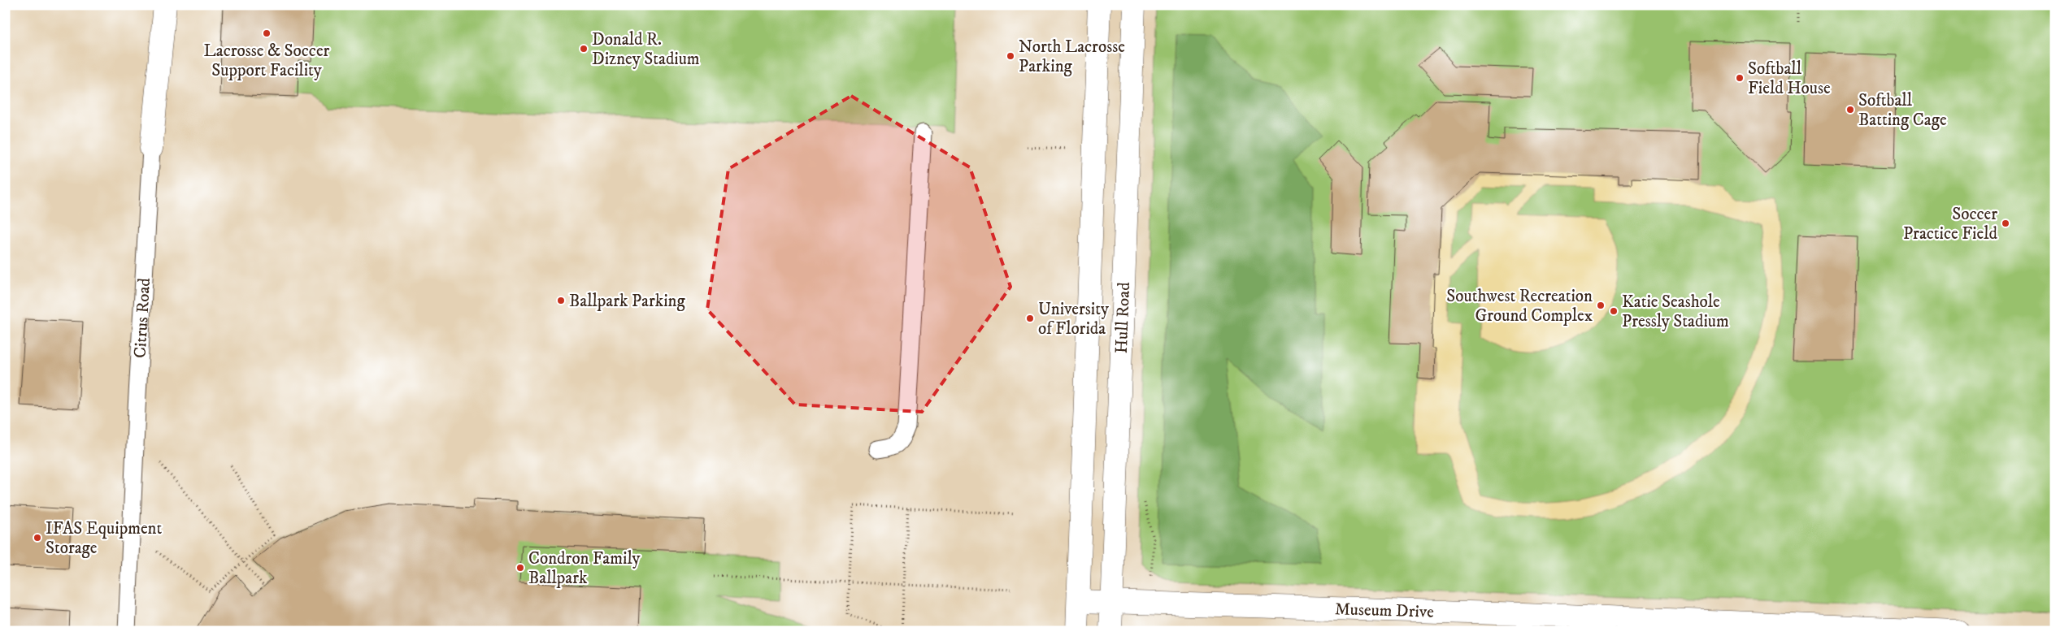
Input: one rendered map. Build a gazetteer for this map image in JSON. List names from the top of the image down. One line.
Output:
{"streets":{"street":["Citrus Road","Hull Road","Museum Drive"]},"crossings":[["Hull Road","Museum Drive"]],"places":["Lacrosse & Soccer Support Facility","Donald R. Dizney Stadium","North Lacrosse Parking","Softball Field House","Softball Batting Cage","Soccer Practice Field","Ballpark Parking","Southwest Recreation Ground Complex","Katie Seashole Pressly Stadium","University of Florida","IFAS Equipment Storage","Condron Family Ballpark"]}
